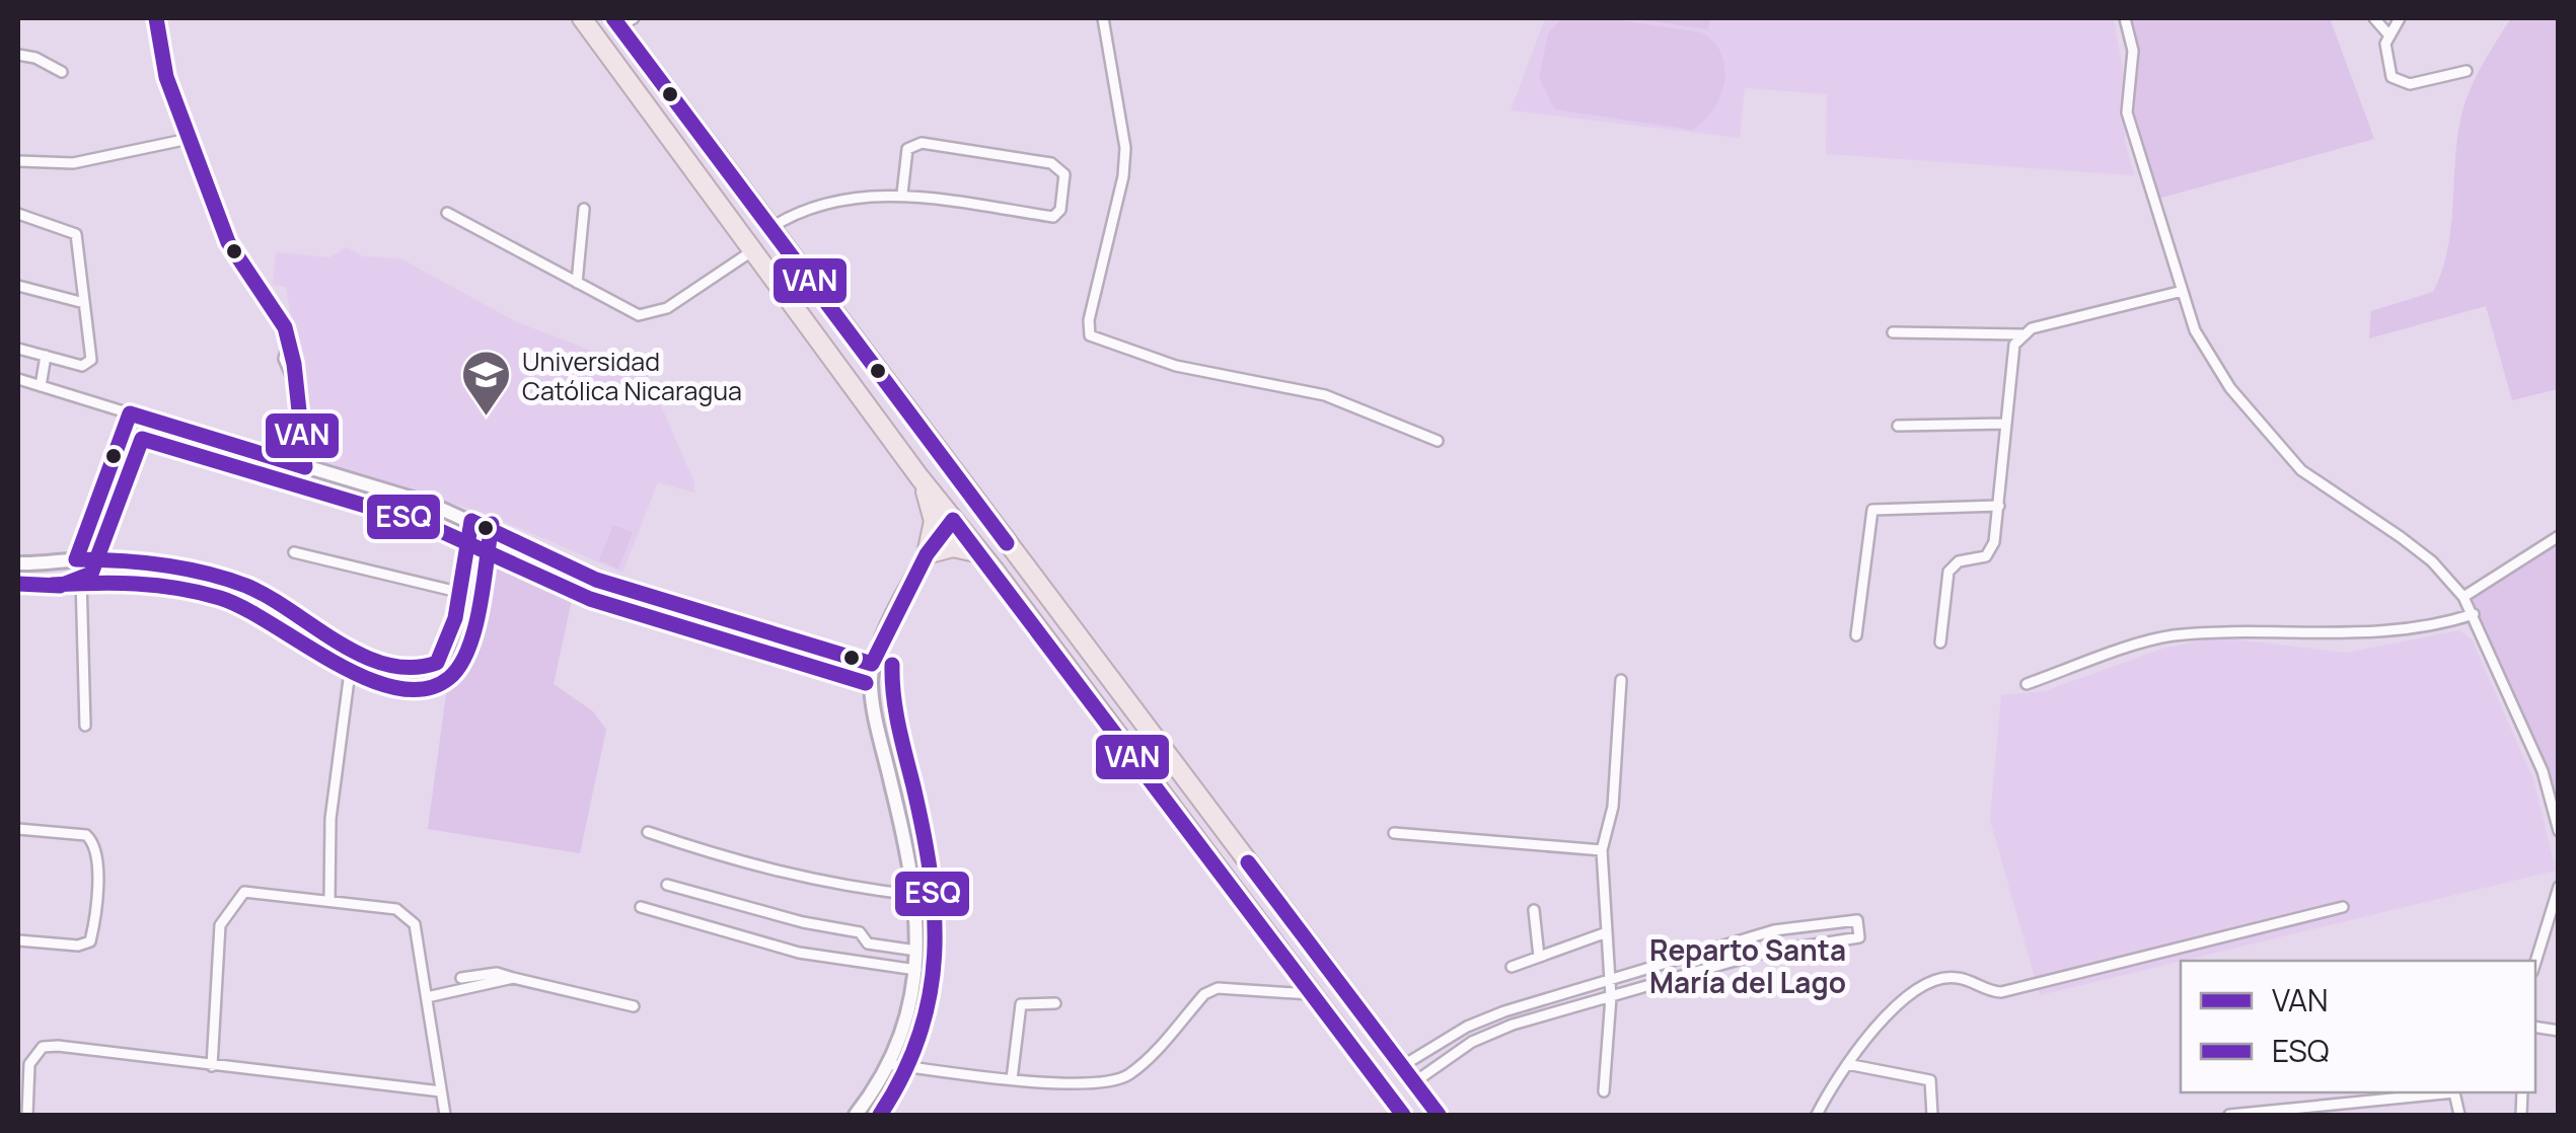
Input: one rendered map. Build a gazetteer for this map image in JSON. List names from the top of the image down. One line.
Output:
{"districts":["Reparto Santa María del Lago"],"places":{"school or university":["Universidad Católica Nicaragua"]},"lines":["transit line VAN","transit line ESQ"],"legend":["VAN","ESQ"]}
